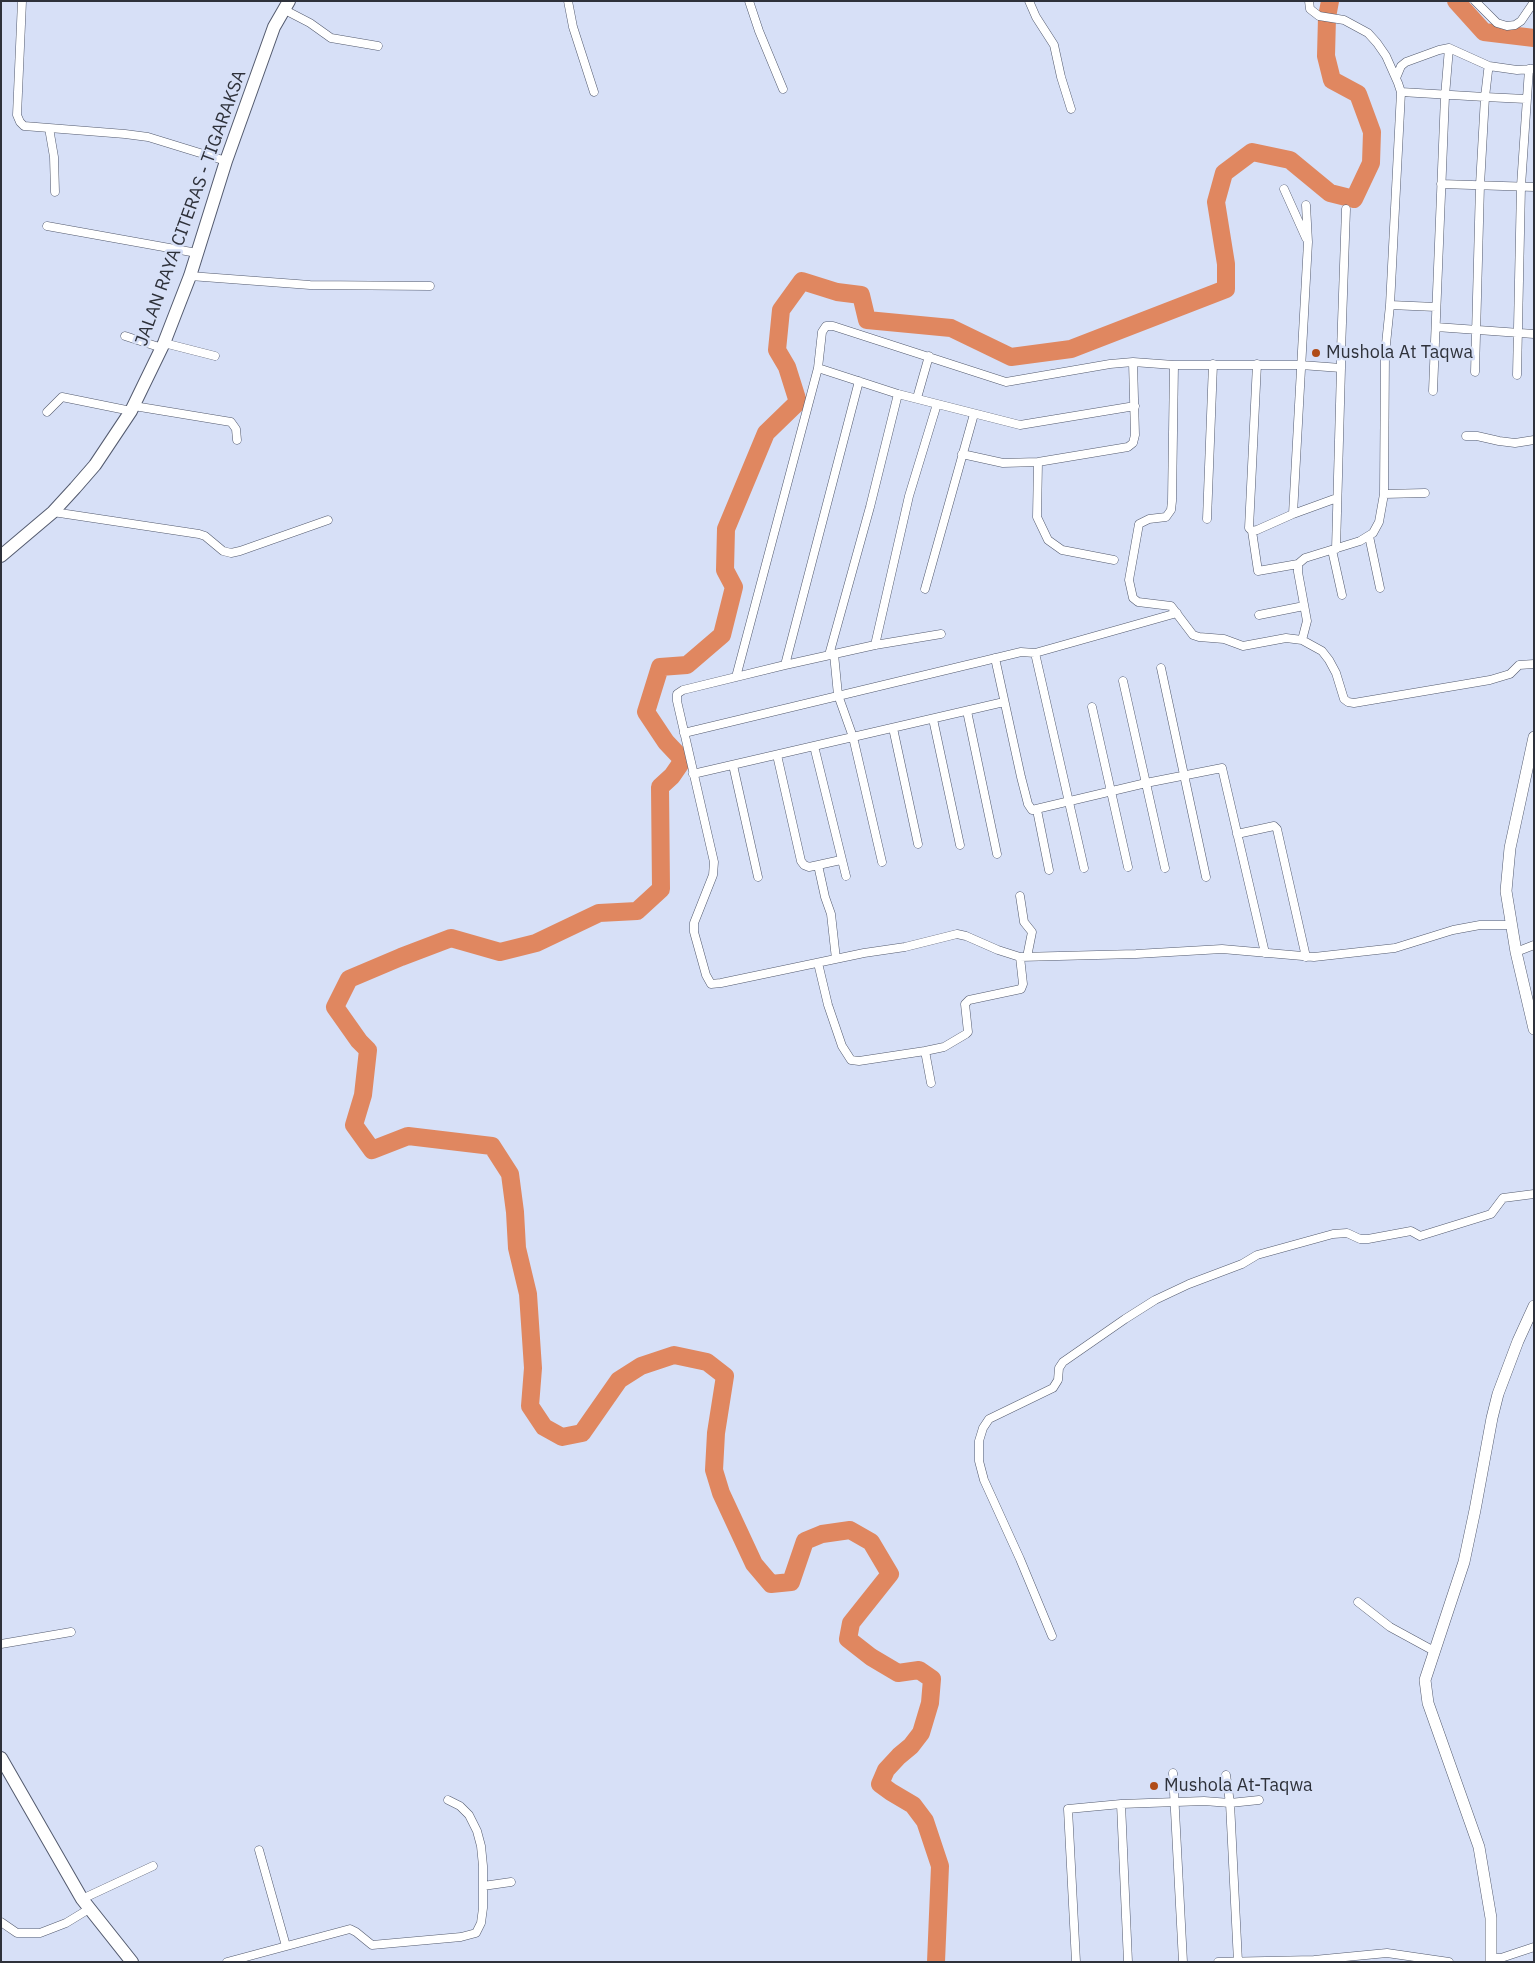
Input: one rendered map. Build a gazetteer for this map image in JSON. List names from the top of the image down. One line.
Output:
{"streets":{"main road":["JALAN RAYA CITERAS - TIGARAKSA"]},"places":["Mushola At Taqwa","Mushola At-Taqwa"]}
